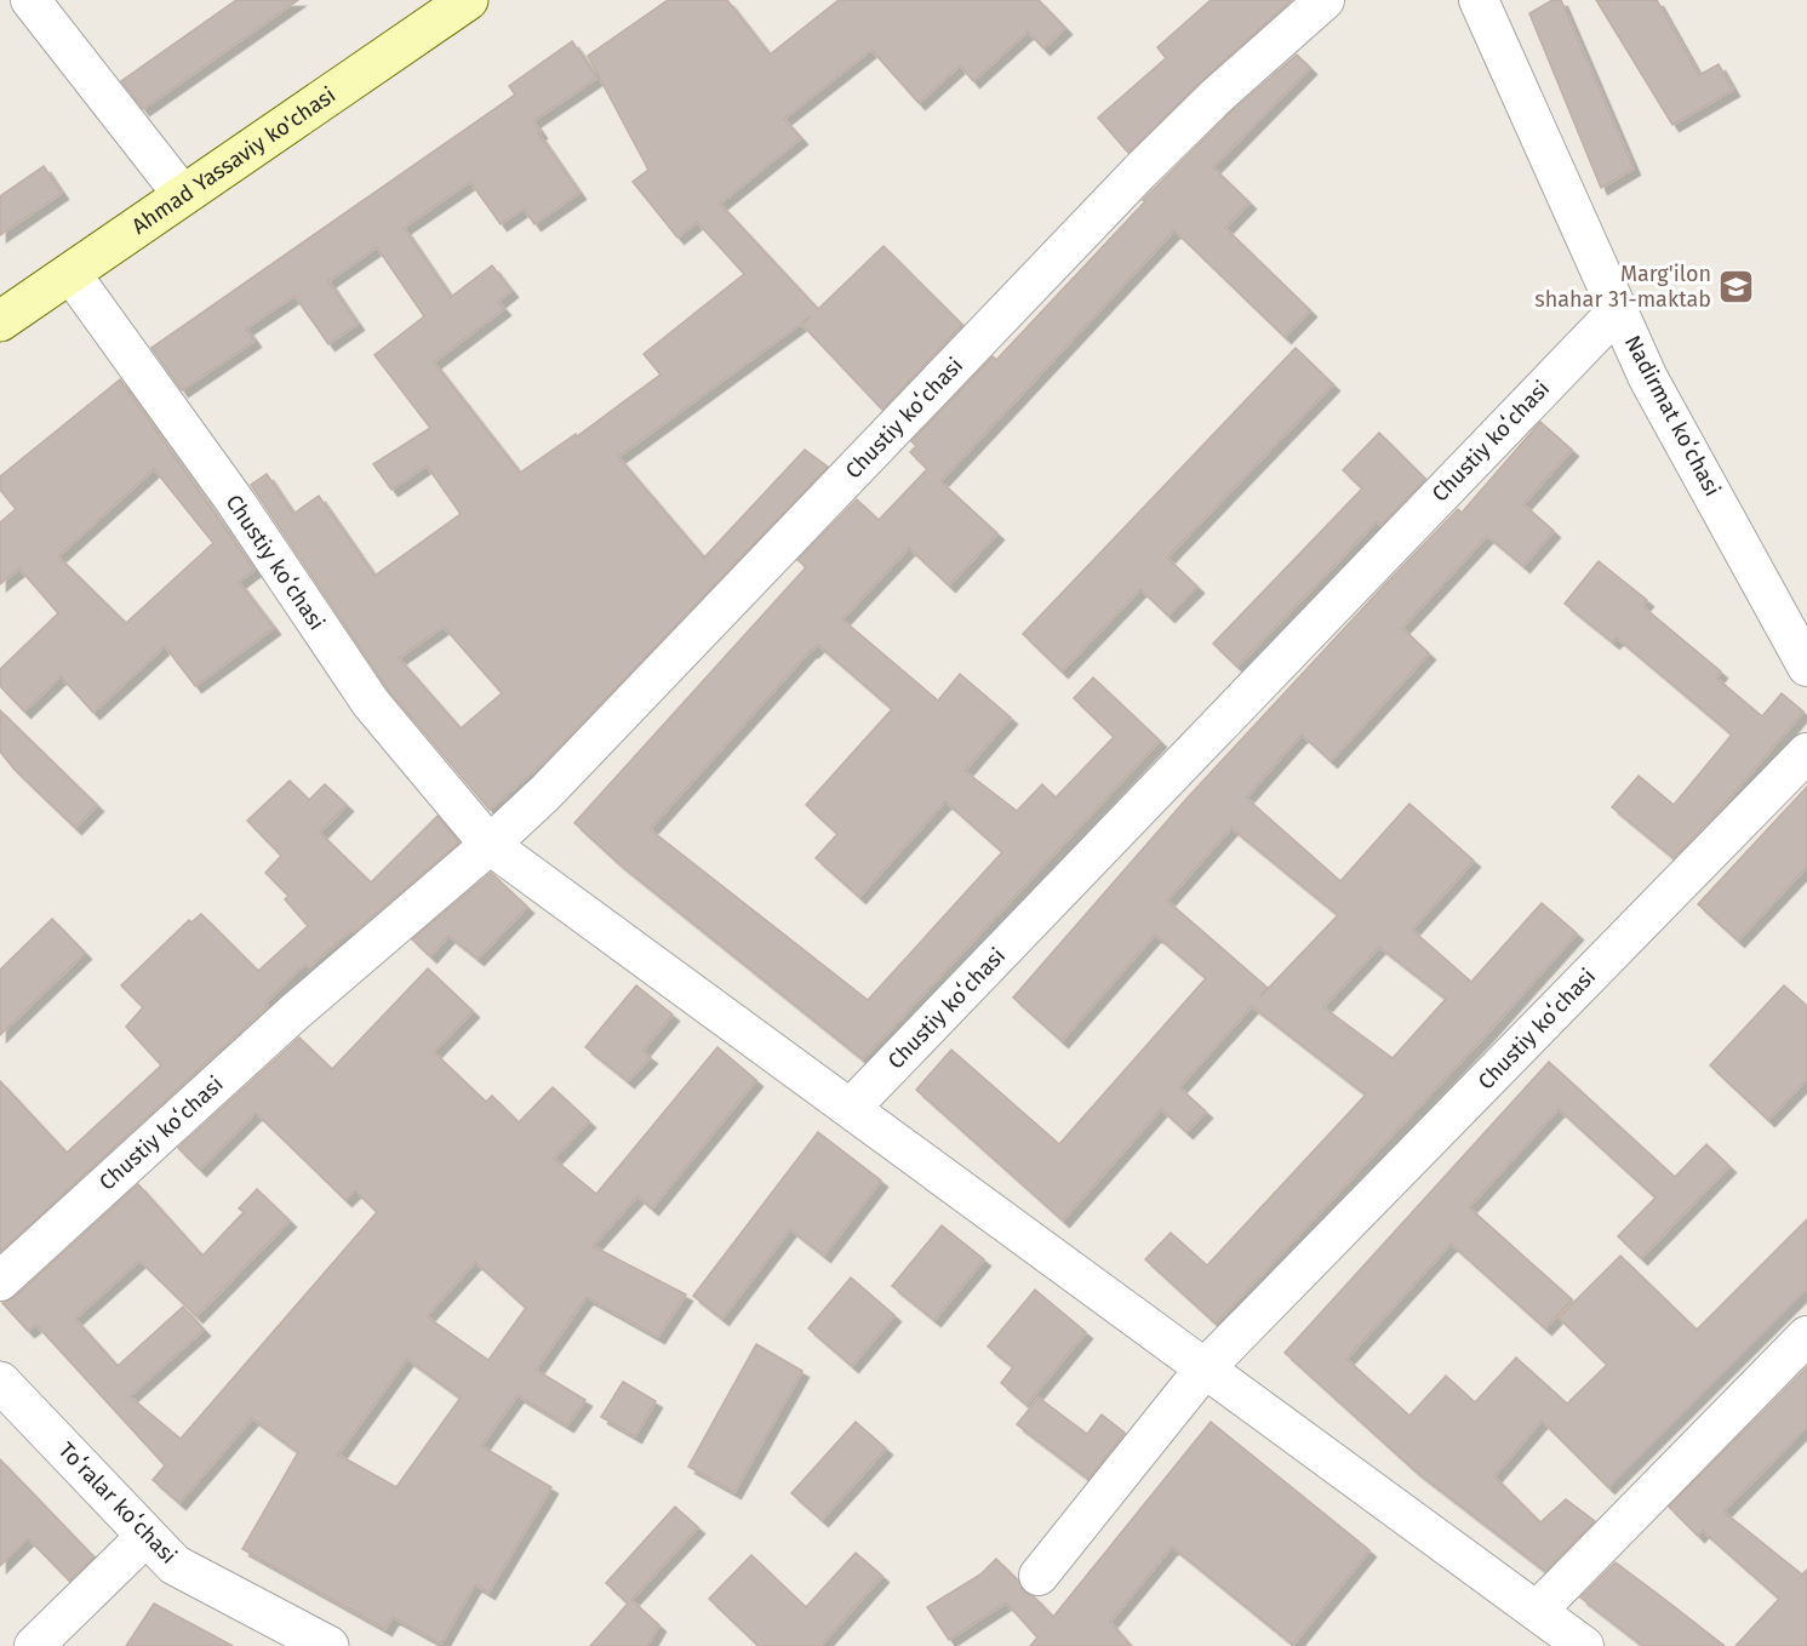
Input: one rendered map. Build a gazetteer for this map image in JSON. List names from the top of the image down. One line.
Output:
{"streets":{"main road":["Ahmad Yassaviy ko'chasi"],"street":["Nadirmat koʻchasi","Chustiy koʻchasi","Toʻralar koʻchasi"]},"crossings":[["Ahmad Yassaviy ko'chasi","Chustiy koʻchasi"],["Nadirmat koʻchasi","Chustiy koʻchasi"]],"places":{"school or university":["Marg'ilon shahar 31-maktab"]}}
